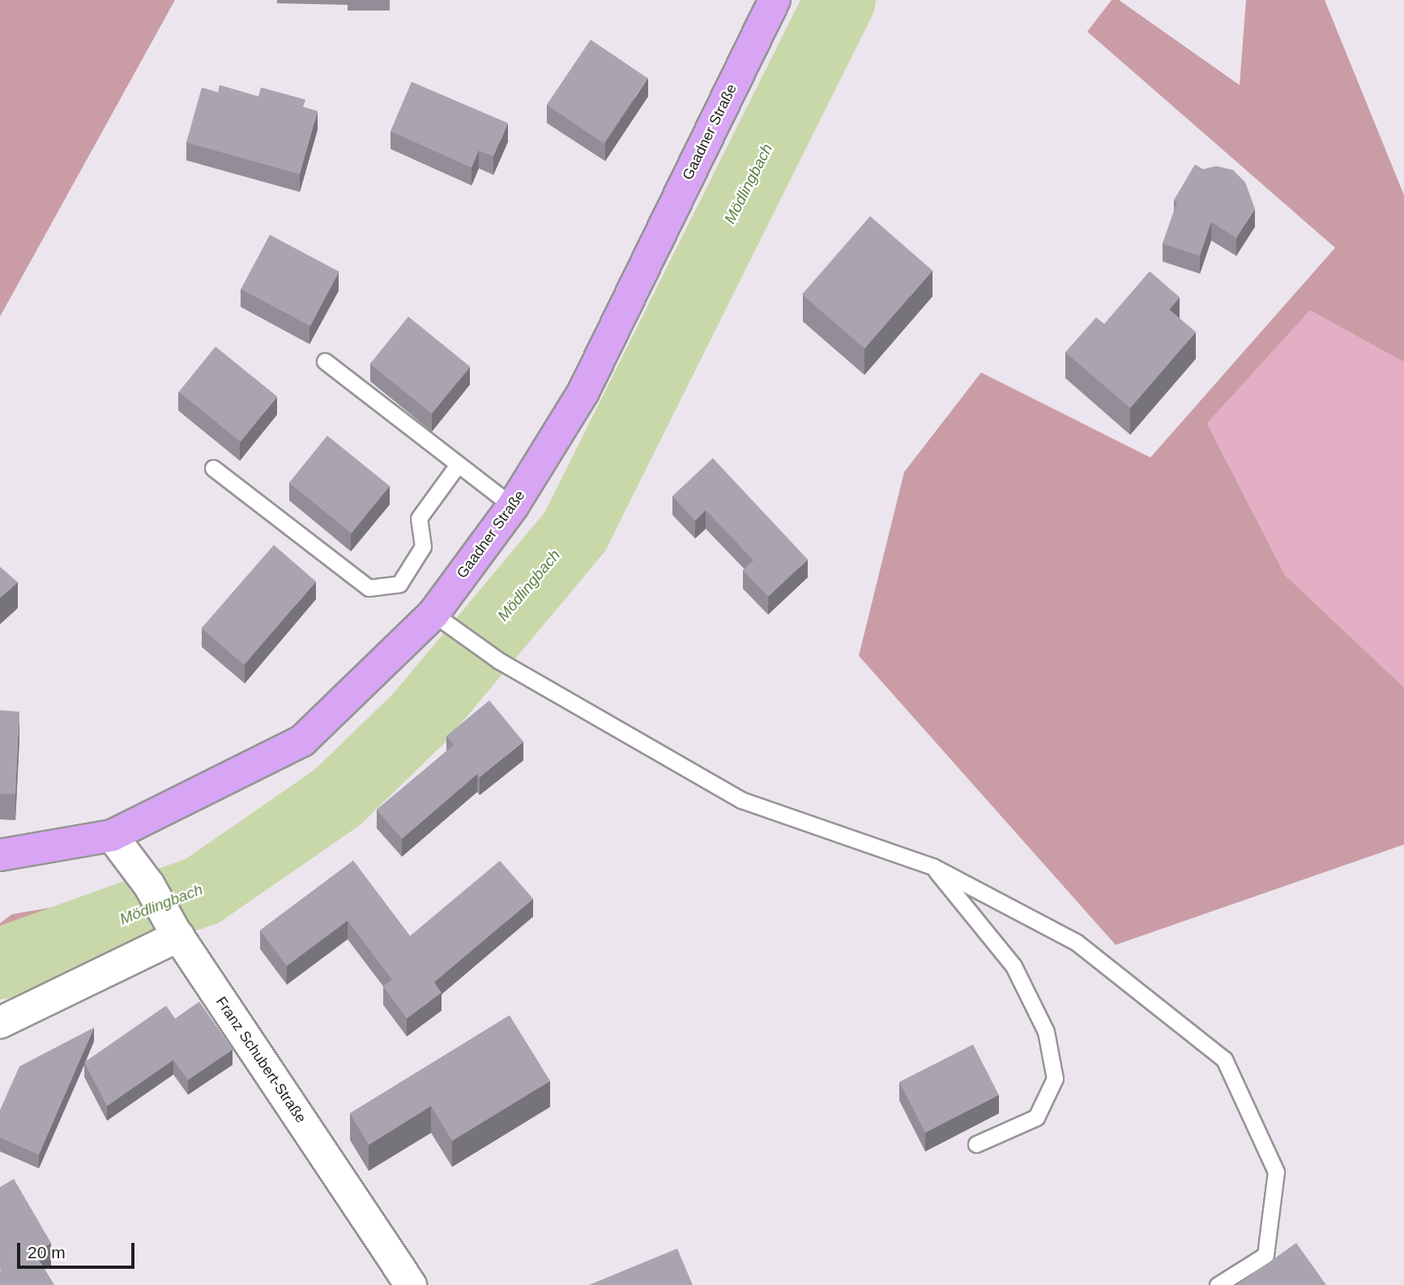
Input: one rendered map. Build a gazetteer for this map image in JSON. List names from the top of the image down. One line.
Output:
{"streets":{"main road":["Gaadner Straße"],"street":["Franz Schubert-Straße"]},"crossings":[["Gaadner Straße","Franz Schubert-Straße"]],"water":["Mödlingbach"],"scale_bar":"20 m"}
